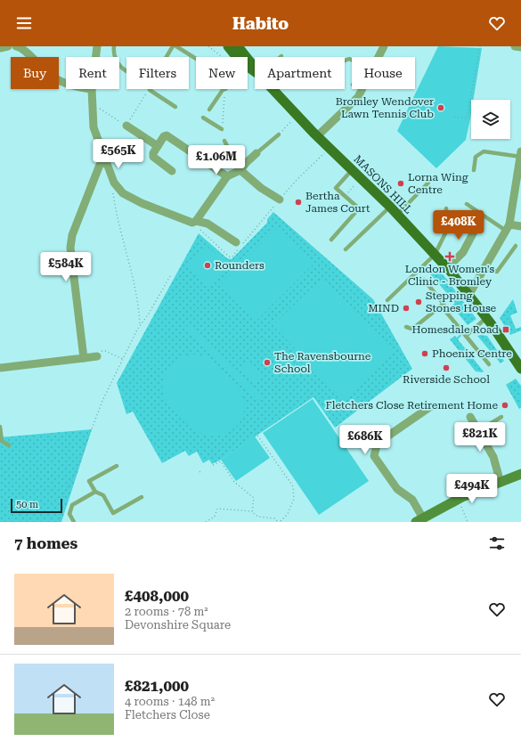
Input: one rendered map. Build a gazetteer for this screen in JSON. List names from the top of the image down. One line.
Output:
{"streets":{"main road":["MASONS HILL"]},"places":{"other":["Bromley Wendover Lawn Tennis Club","Lorna Wing Centre","Bertha James Court","Rounders","Stepping Stones House","MIND","Phoenix Centre","The Ravensbourne School","Riverside School","Fletchers Close Retirement Home"],"health":["London Women's Clinic - Bromley"],"transit":["Homesdale Road"]},"scale_bar":"50 m","page":{"header":"Habito","chip":["Buy","Rent","Filters","New","Apartment","House"],"price":["£565K","£1.06M","£408K","£584K","£821K","£686K","£494K"],"scale":"50 m","heading":"7 homes","list":[{"name":"£408,000","note":"2 rooms · 78 m² · Devonshire Square"},{"name":"£821,000","note":"4 rooms · 148 m² · Fletchers Close"}]}}
